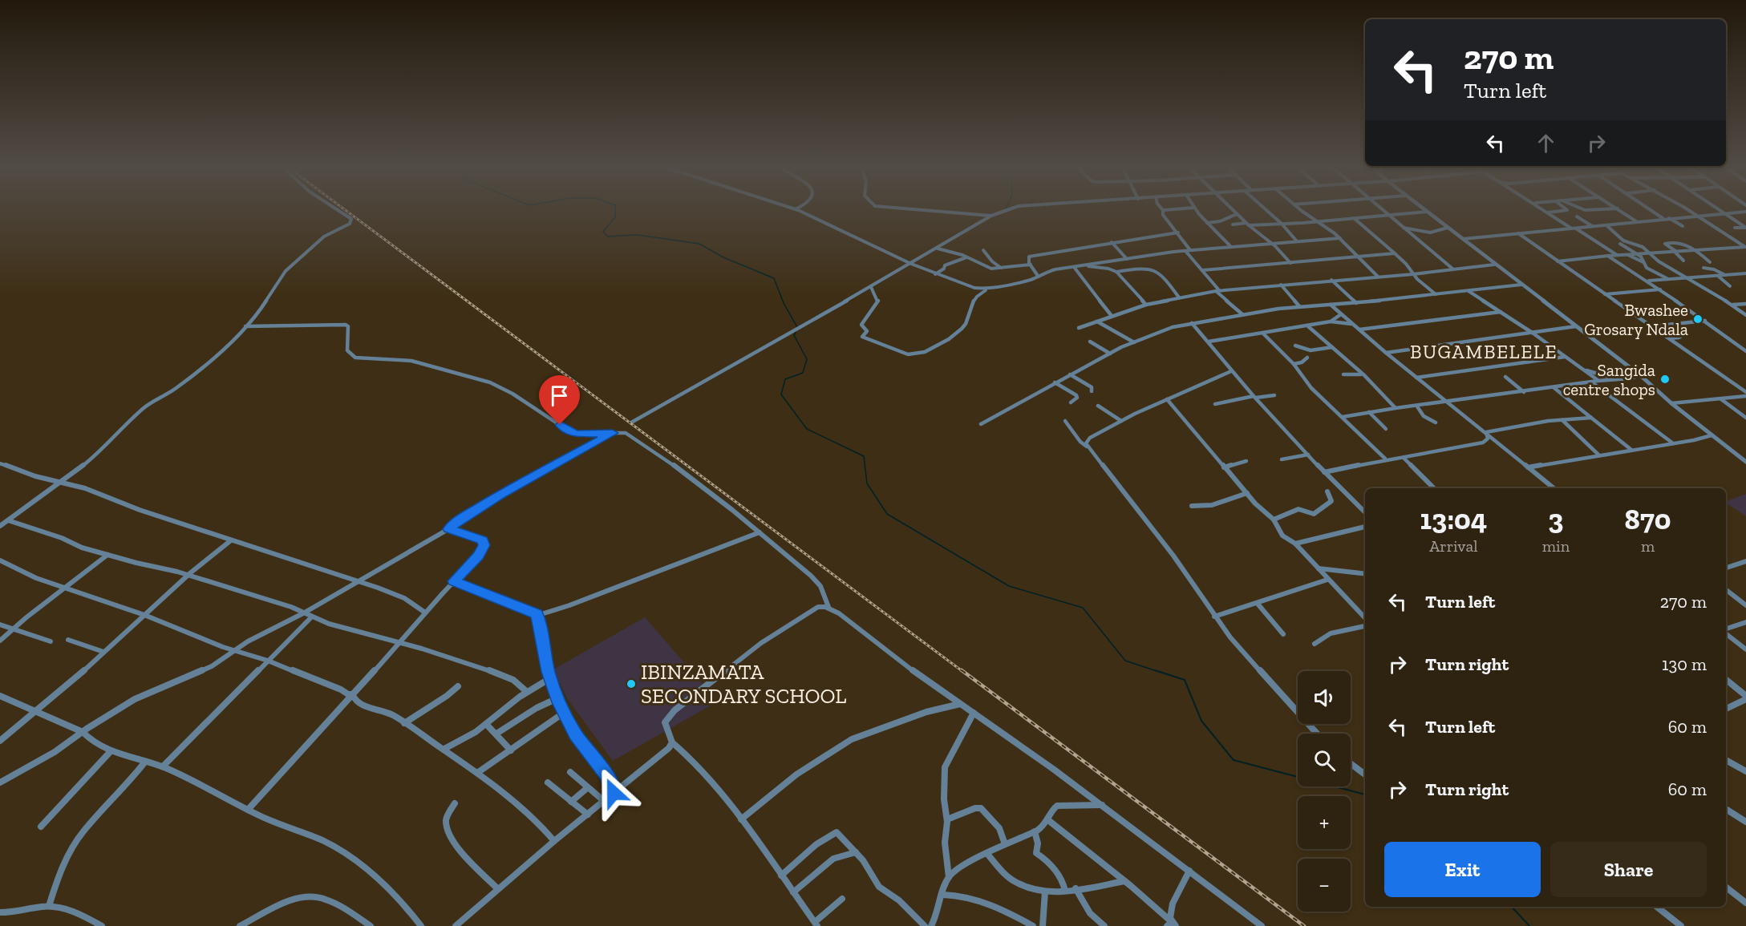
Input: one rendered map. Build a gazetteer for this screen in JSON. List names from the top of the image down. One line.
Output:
{"districts":["BUGAMBELELE"],"places":["Bwashee Grosary Ndala","Sangida centre shops","IBINZAMATA SECONDARY SCHOOL"],"page":{"turn":["270 m","Turn left"],"eta":["13:04","Arrival","3","min","870","m"],"list":[{"name":"Turn left","value":"270 m"},{"name":"Turn right","value":"130 m"},{"name":"Turn left","value":"60 m"},{"name":"Turn right","value":"60 m"}],"map_buttons":["+","−"],"buttons":["Exit","Share"]}}
